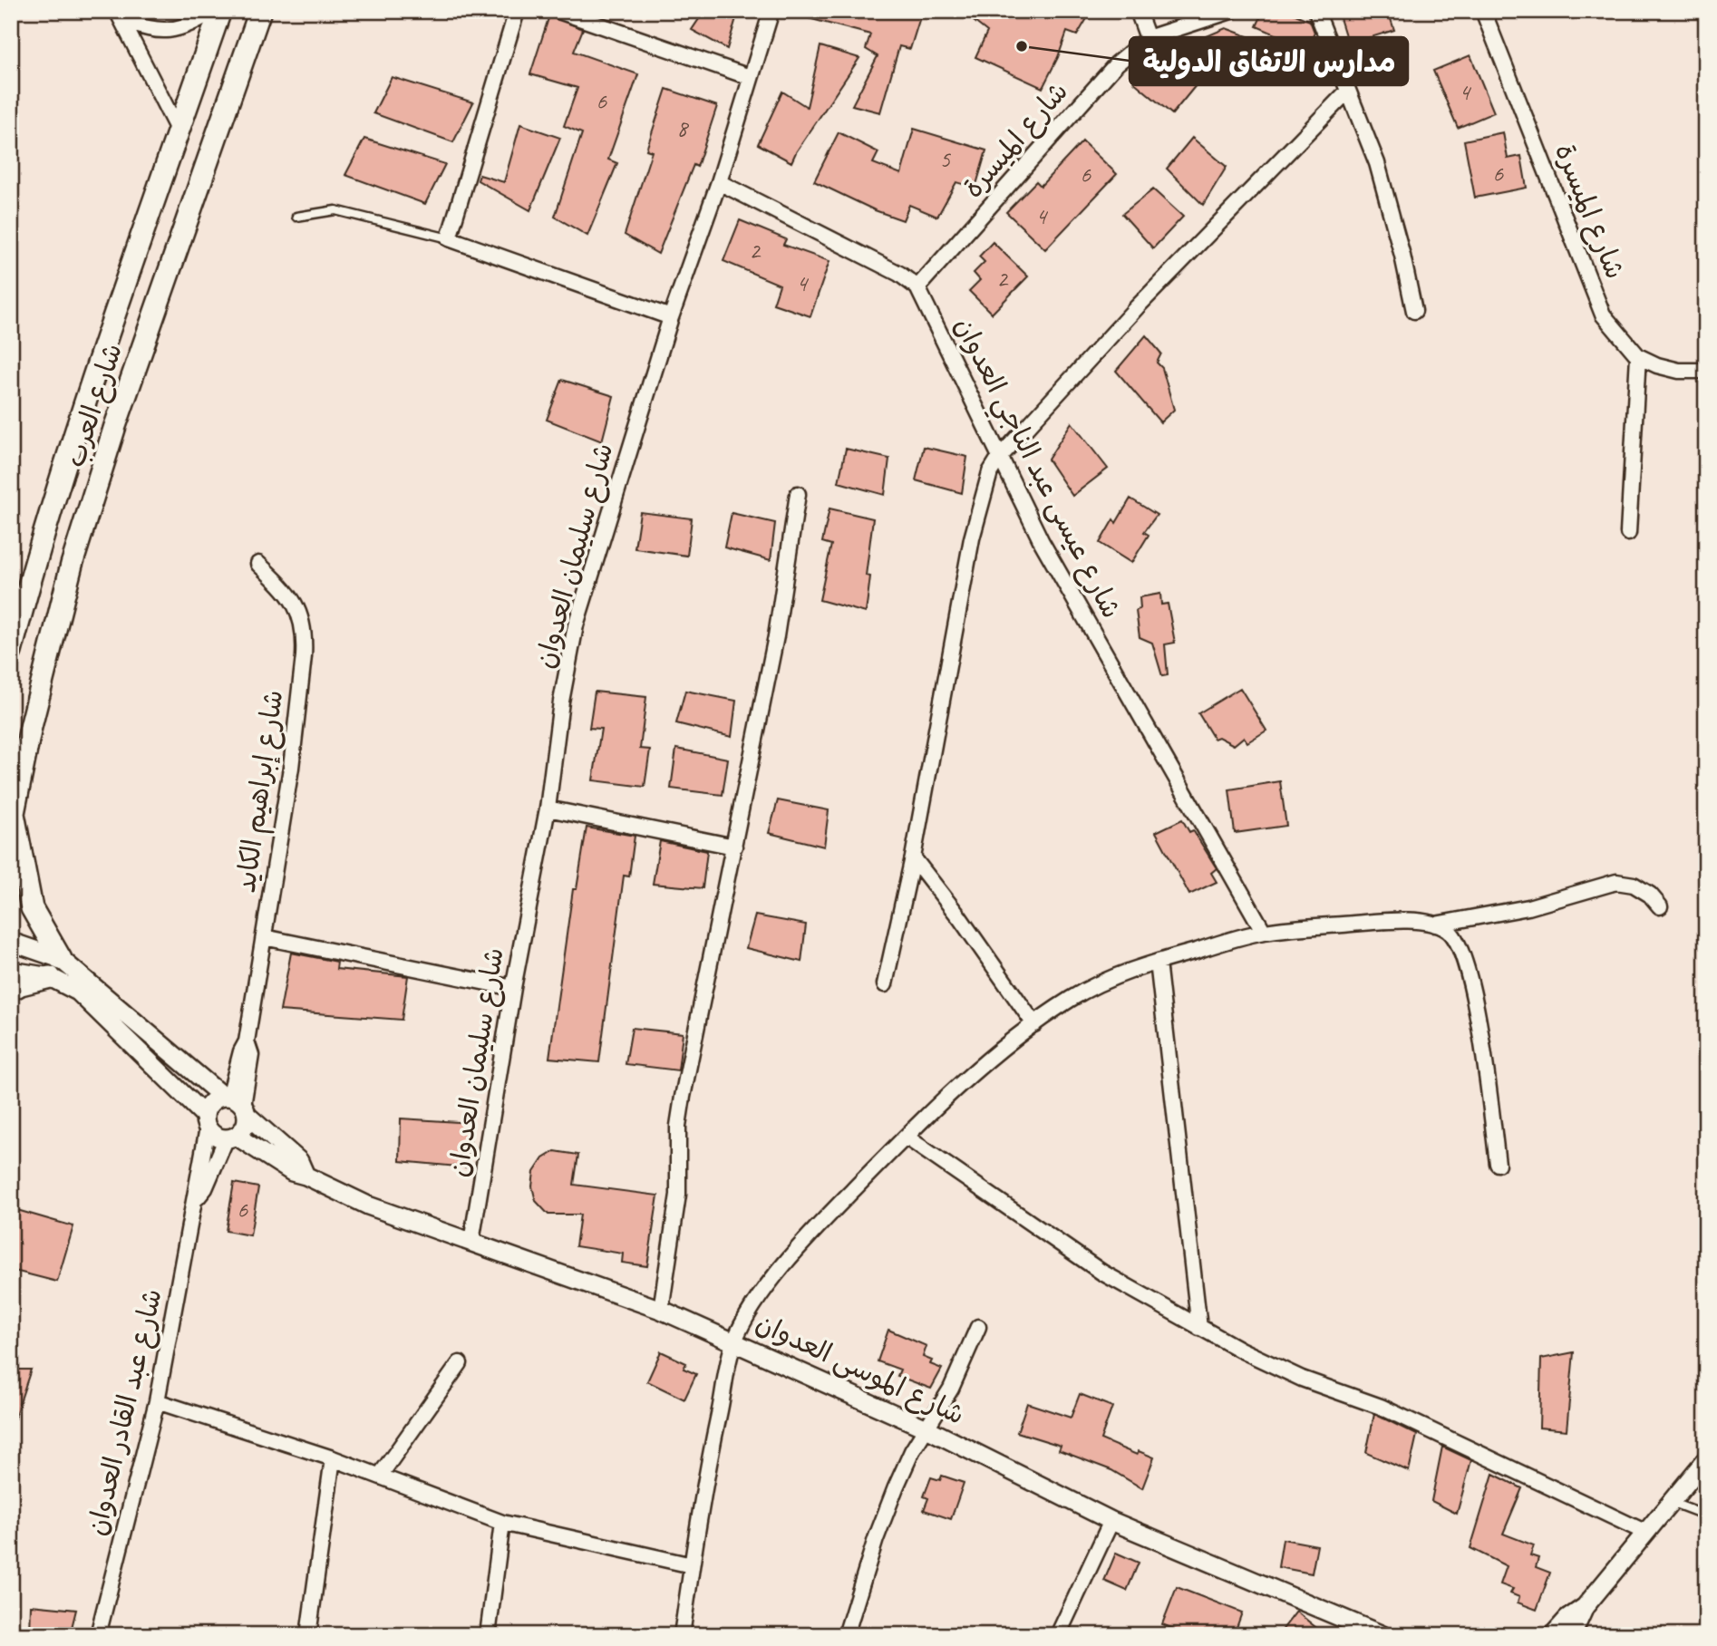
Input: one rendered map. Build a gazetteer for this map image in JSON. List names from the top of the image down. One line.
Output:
{"streets":{"main road":["شارع العرب"],"street":["شارع الميسرة","شارع عيسى عبد الناجي العدوان","شارع سليمان العدوان","شارع إبراهيم الكايد","شارع الموسى العدوان","شارع عبد القادر العدوان"]},"crossings":[["شارع الميسرة","شارع عيسى عبد الناجي العدوان"],["شارع سليمان العدوان","شارع الموسى العدوان"],["شارع إبراهيم الكايد","شارع الموسى العدوان"],["شارع إبراهيم الكايد","شارع عبد القادر العدوان"],["شارع الموسى العدوان","شارع عبد القادر العدوان"]],"places":["مدارس الاتفاق الدولية"],"house_numbers":["4","6","8","5","6","6","4","2","2","4","6"]}
